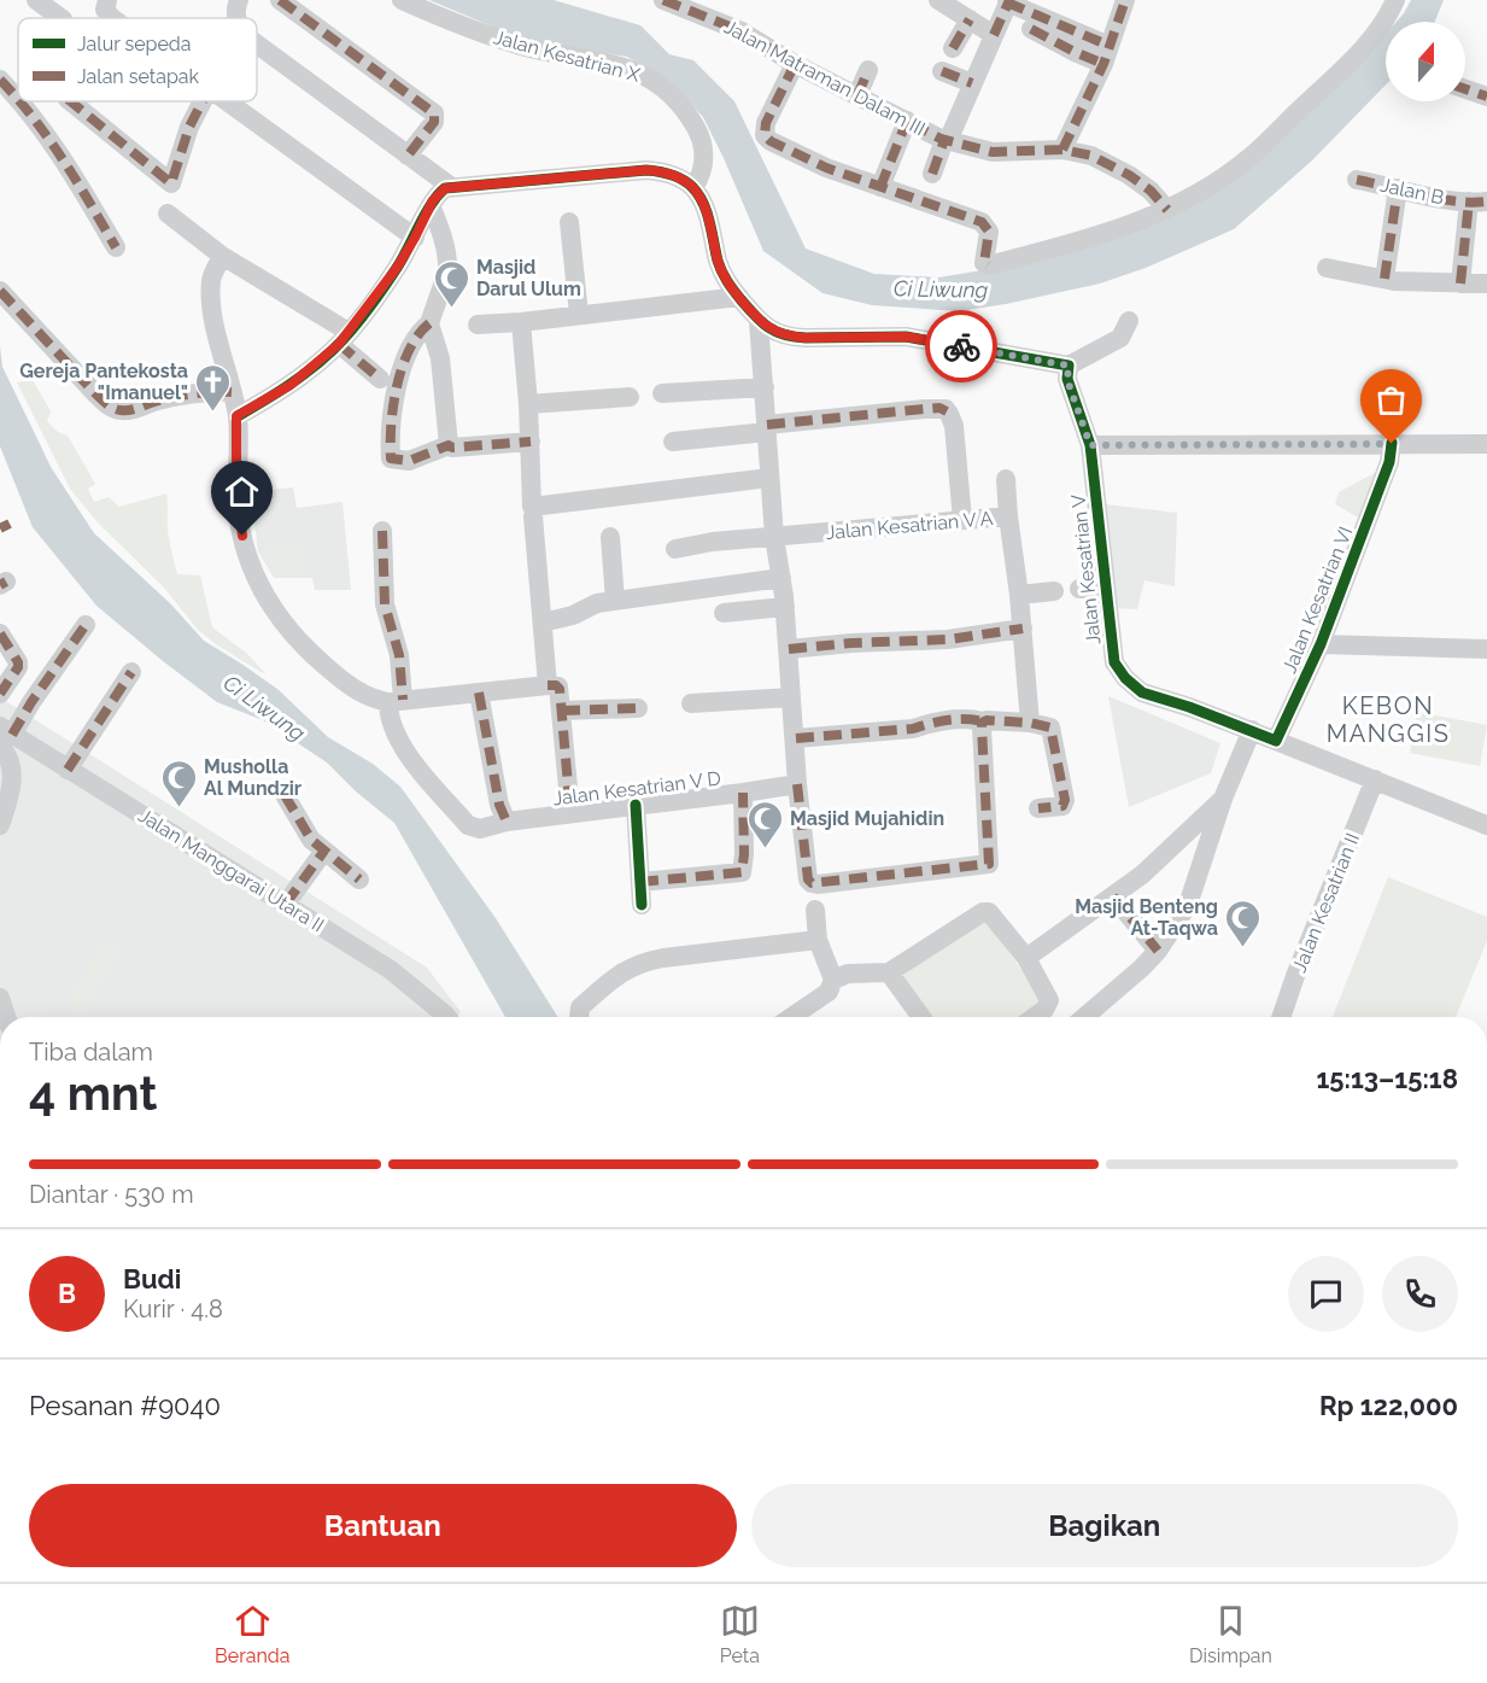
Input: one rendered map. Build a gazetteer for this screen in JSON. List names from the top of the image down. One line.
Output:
{"streets":{"street":["Jalan Kesatrian X","Jalan Matraman Dalam III","Jalan B","Jalan Kesatrian V A","Jalan Kesatrian V","Jalan Kesatrian VI","Jalan Kesatrian V D","Jalan Manggarai Utara II","Jalan Kesatrian II"]},"districts":["KEBON MANGGIS"],"water":["Ci Liwung"],"places":{"mosque":["Masjid Darul Ulum","Musholla Al Mundzir","Masjid Mujahidin","Masjid Benteng At-Taqwa"],"church":["Gereja Pantekosta \"Imanuel\""]},"legend":["Jalur sepeda","Jalan setapak"],"north":"top","page":{"heading":["4 mnt","Tiba dalam","15:13–15:18"],"panel":["Budi","Kurir · 4.8","Pesanan #9040","Rp 122,000"],"bar":"Diantar · 530 m","round":"B","buttons":["Bantuan","Bagikan"],"tabs":["Beranda","Peta","Disimpan"]}}
